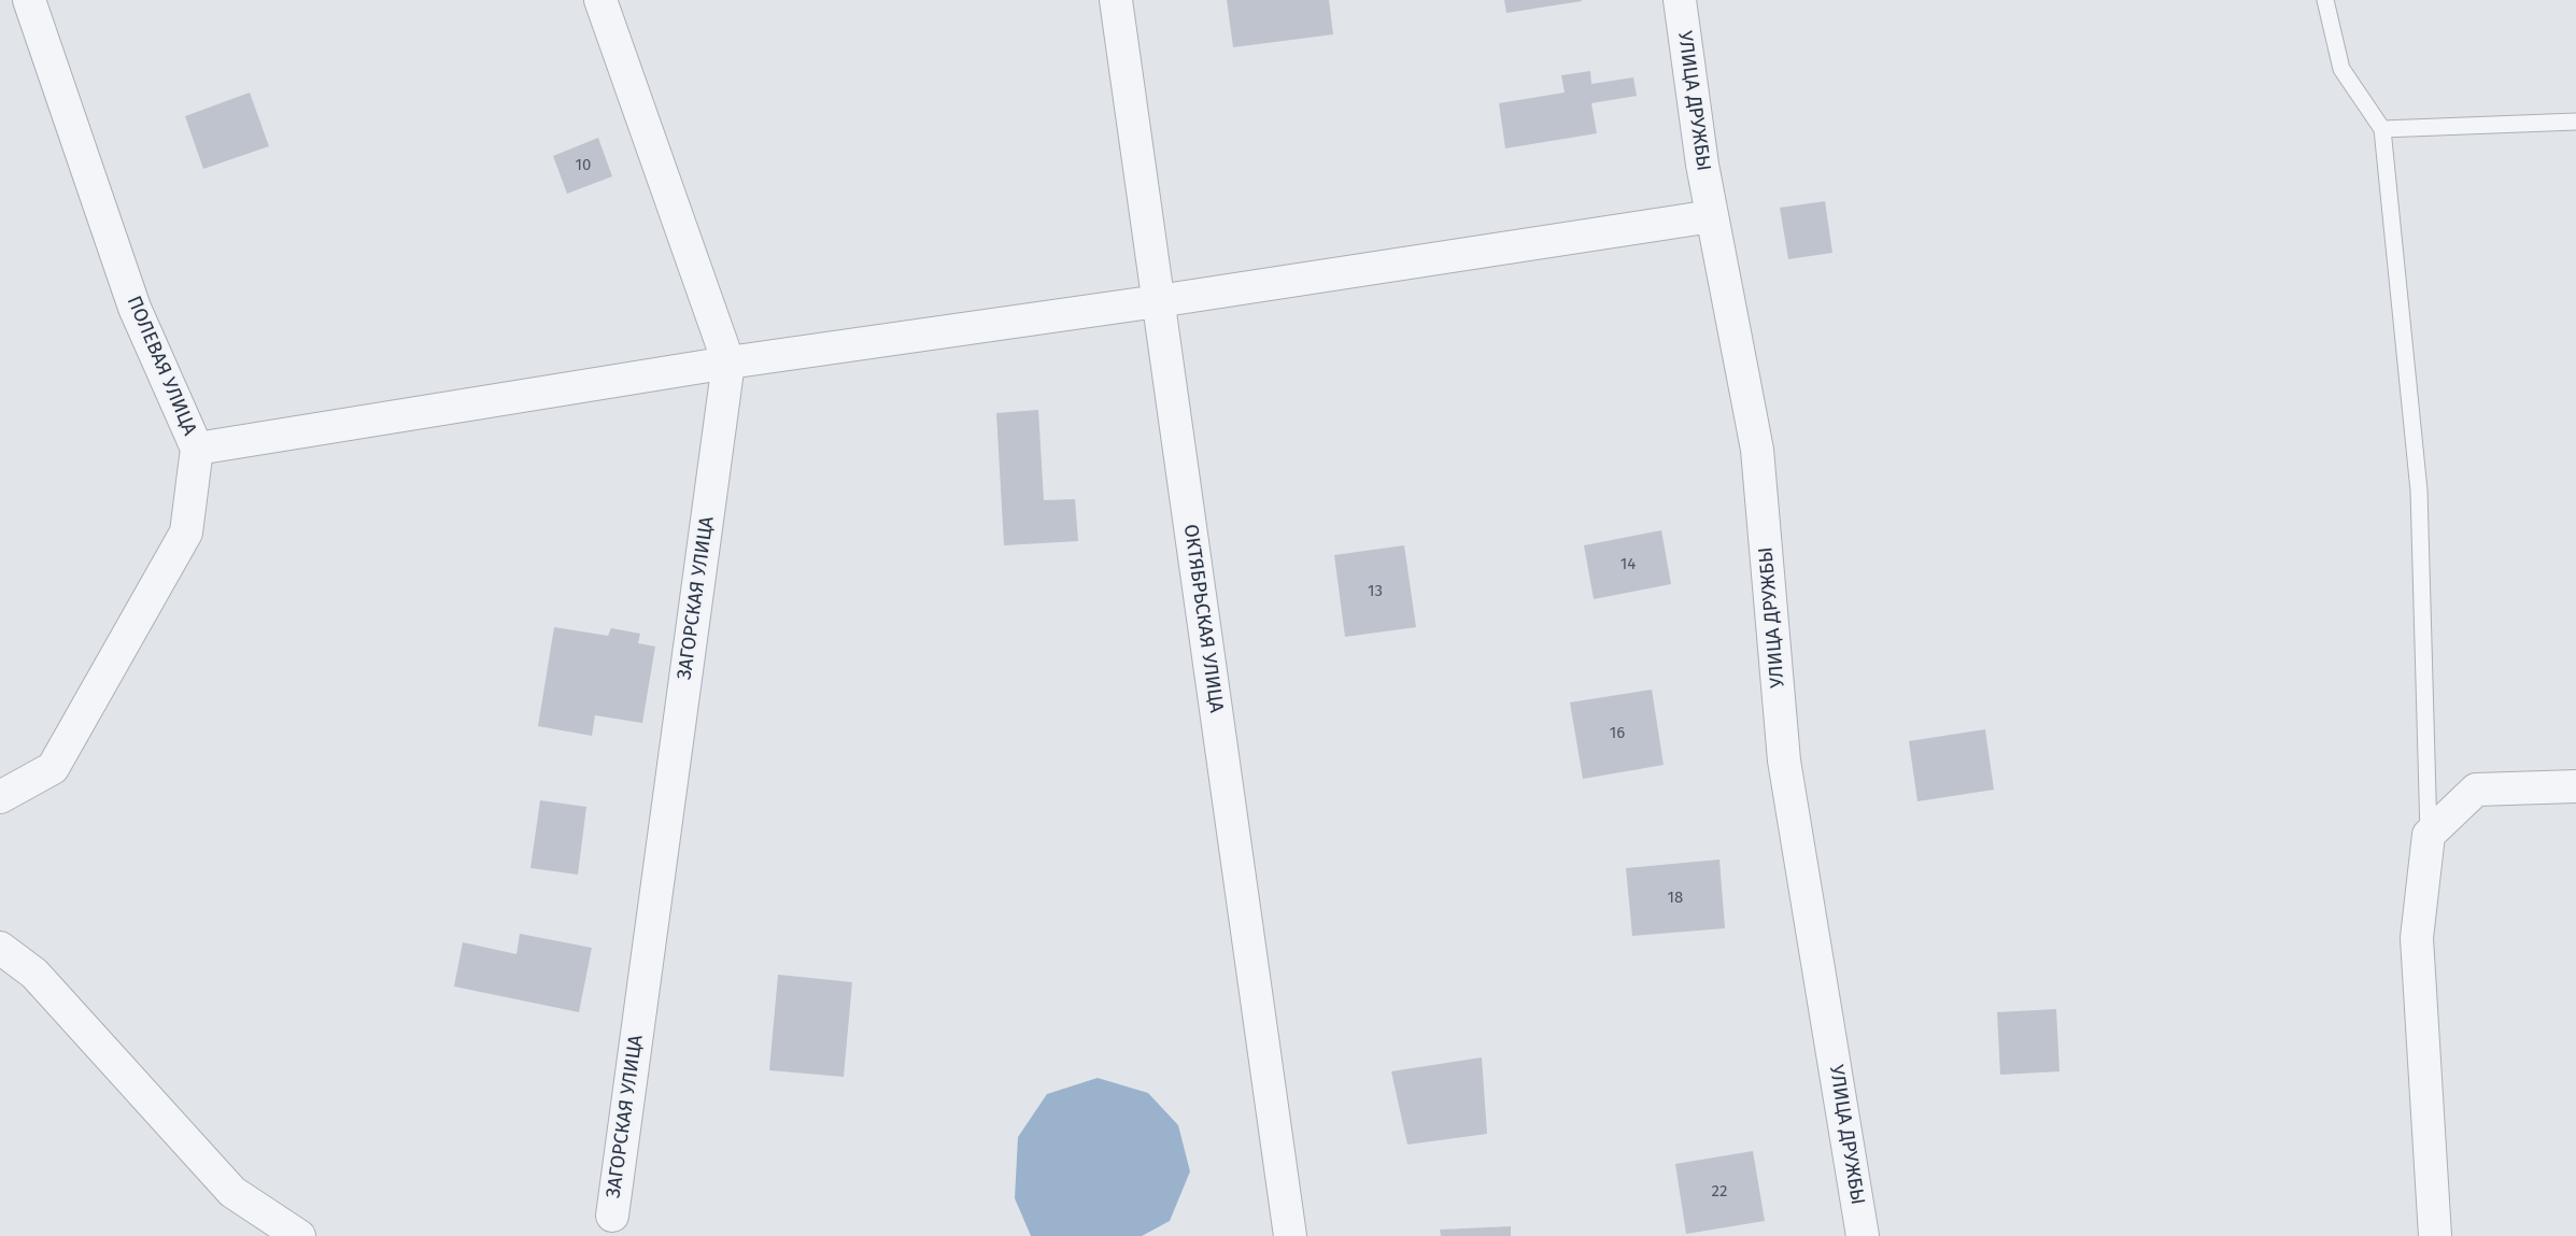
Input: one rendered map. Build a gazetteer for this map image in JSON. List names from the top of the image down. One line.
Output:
{"streets":{"street":["УЛИЦА ДРУЖБЫ","ПОЛЕВАЯ УЛИЦА","ЗАГОРСКАЯ УЛИЦА","ОКТЯБРЬСКАЯ УЛИЦА"]},"house_numbers":["10","14","13","16","18","22"]}
